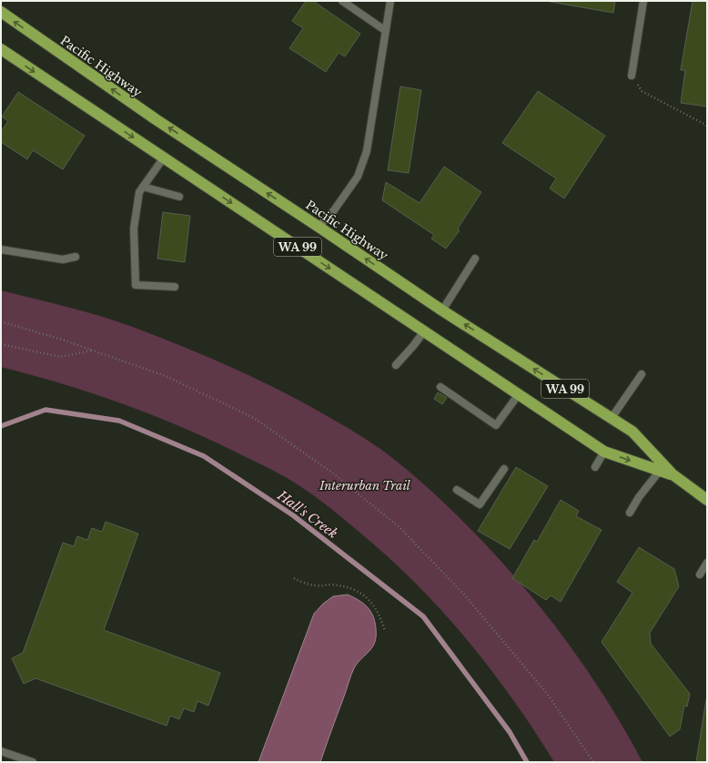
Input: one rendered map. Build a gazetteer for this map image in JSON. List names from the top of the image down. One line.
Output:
{"streets":{"highway":["Pacific Highway","WA 99"]},"water":["Hall's Creek"],"parks":["Interurban Trail"]}
